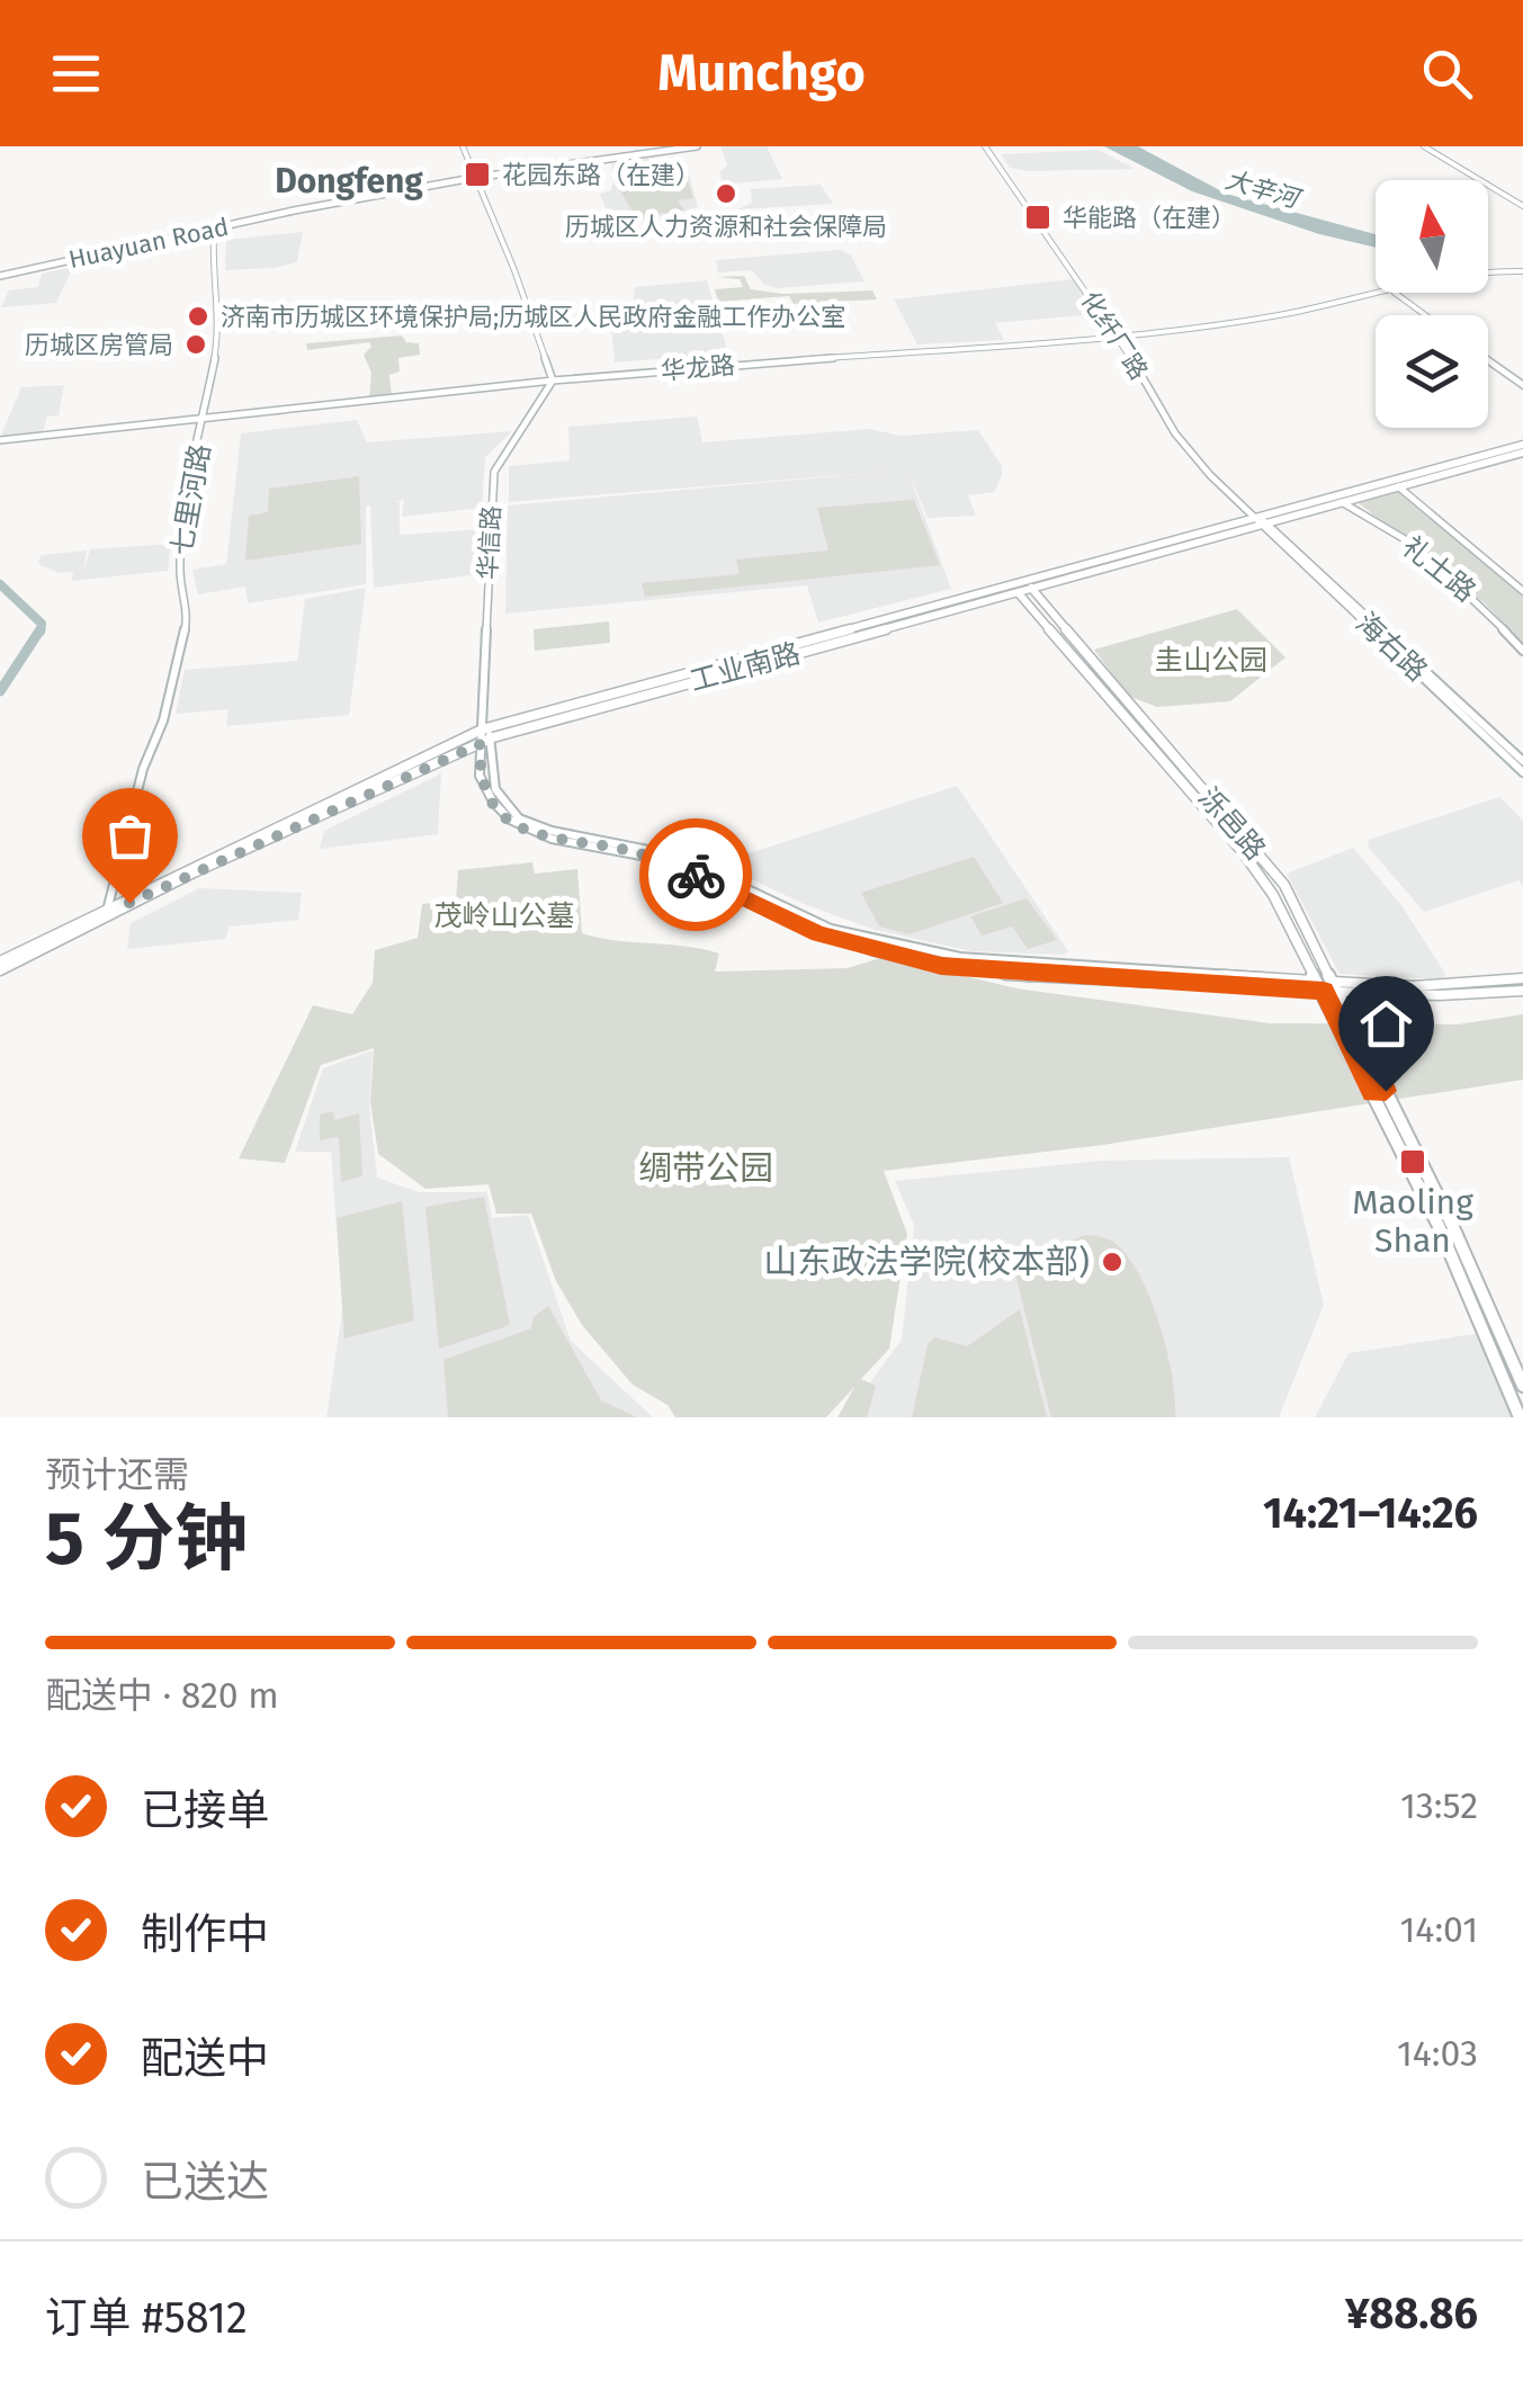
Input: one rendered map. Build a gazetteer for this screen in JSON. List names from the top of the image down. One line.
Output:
{"streets":{"main road":["Huayuan Road","化纤厂路","华龙路","七里河路","华信路","礼士路","海右路","工业南路","泺邑路"]},"crossings":[["Huayuan Road","七里河路"],["化纤厂路","华龙路"],["化纤厂路","海右路"],["化纤厂路","工业南路"],["华龙路","七里河路"],["华龙路","华信路"],["七里河路","工业南路"],["华信路","工业南路"],["华信路","泺邑路"],["礼士路","工业南路"],["海右路","工业南路"],["工业南路","泺邑路"]],"districts":["Dongfeng"],"water":["大辛河"],"parks":["圭山公园","茂岭山公墓","绸带公园"],"places":{"transit":["花园东路（在建）","华能路（在建）","Maoling Shan"],"other":["历城区人力资源和社会保障局","济南市历城区环境保护局;历城区人民政府金融工作办公室","历城区房管局","山东政法学院(校本部)"]},"north":"top","page":{"header":"Munchgo","heading":["5 分钟","预计还需","14:21–14:26"],"panel":["订单 #5812","¥88.86"],"bar":"配送中 · 820 m","list":[["已接单","13:52"],["制作中","14:01"],["配送中","14:03"],"已送达"]}}
